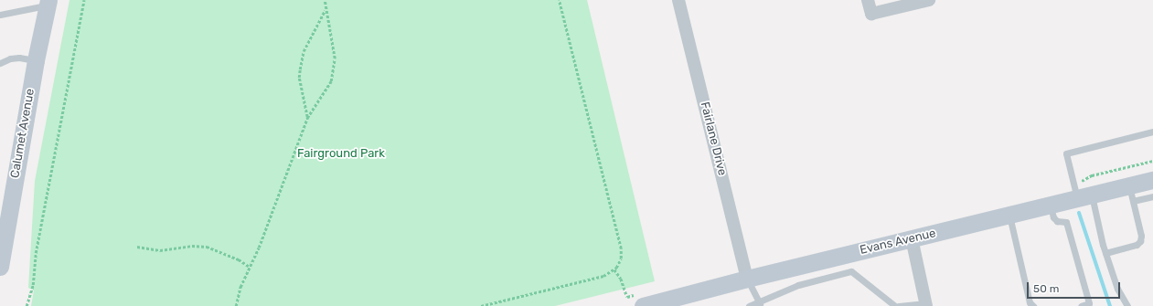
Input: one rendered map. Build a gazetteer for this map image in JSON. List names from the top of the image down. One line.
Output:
{"streets":{"street":["Calumet Avenue","Fairlane Drive","Evans Avenue"]},"crossings":[["Fairlane Drive","Evans Avenue"]],"parks":["Fairground Park"],"scale_bar":"50 m"}
